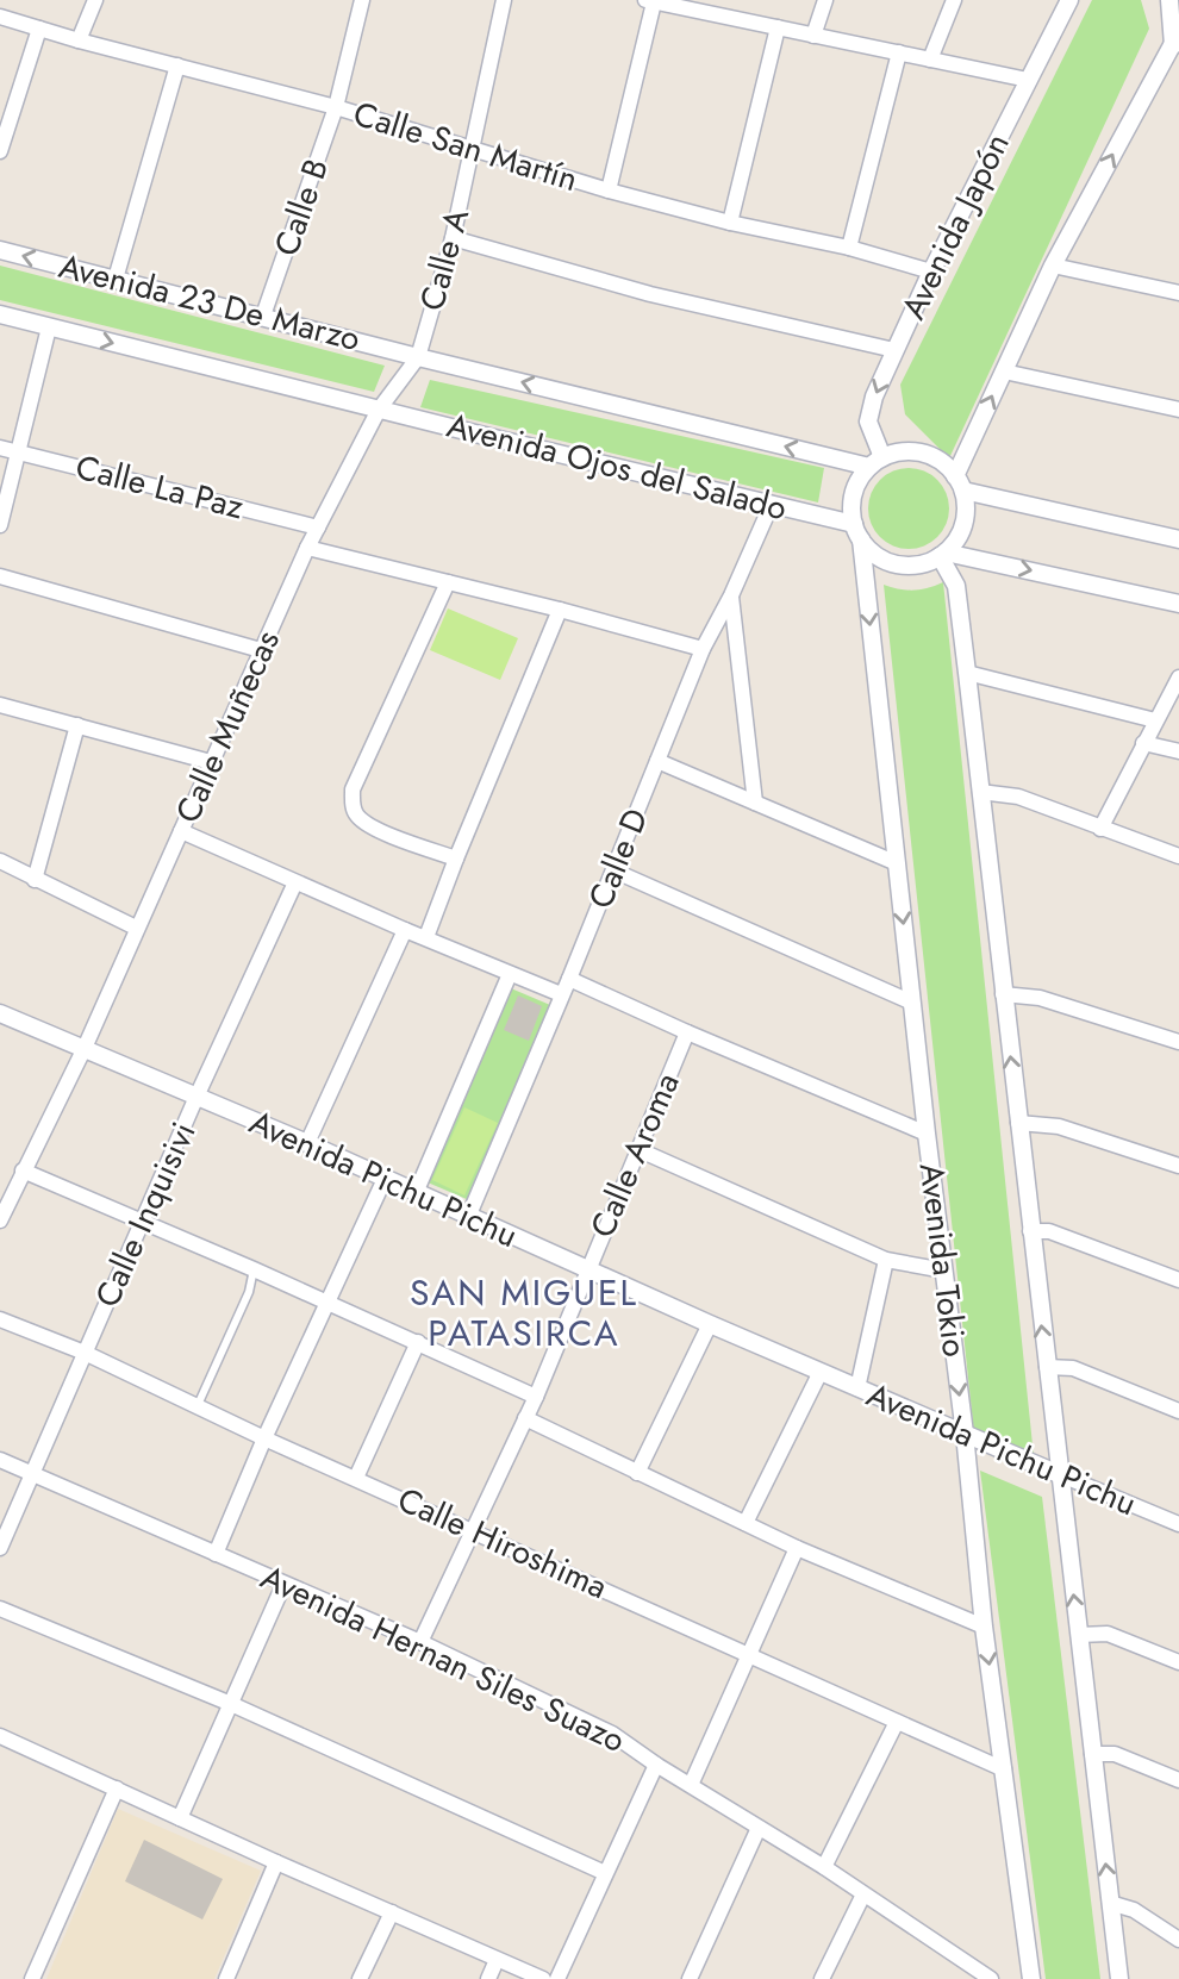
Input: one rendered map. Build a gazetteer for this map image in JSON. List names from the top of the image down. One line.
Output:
{"streets":{"street":["Calle San Martín","Calle B","Avenida Japón","Calle A","Avenida 23 De Marzo","Avenida Ojos del Salado","Calle La Paz","Calle Muñecas","Calle D","Calle Aroma","Avenida Pichu Pichu","Calle Inquisivi","Avenida Tokio","Calle Hiroshima","Avenida Hernan Siles Suazo"]},"crossings":[["Calle San Martín","Calle B"],["Calle San Martín","Avenida Japón"],["Calle San Martín","Calle A"],["Calle B","Avenida 23 De Marzo"],["Avenida Japón","Avenida Ojos del Salado"],["Avenida Japón","Avenida Tokio"],["Calle A","Avenida 23 De Marzo"],["Calle A","Avenida Ojos del Salado"],["Calle A","Calle Muñecas"],["Avenida 23 De Marzo","Avenida Ojos del Salado"],["Avenida 23 De Marzo","Calle Muñecas"],["Avenida Ojos del Salado","Calle Muñecas"],["Avenida Ojos del Salado","Calle D"],["Avenida Ojos del Salado","Avenida Tokio"],["Calle La Paz","Calle Muñecas"],["Calle Muñecas","Avenida Pichu Pichu"],["Calle D","Avenida Pichu Pichu"],["Calle Aroma","Avenida Pichu Pichu"],["Calle Aroma","Calle Hiroshima"],["Calle Aroma","Avenida Hernan Siles Suazo"],["Avenida Pichu Pichu","Calle Inquisivi"],["Avenida Pichu Pichu","Avenida Tokio"],["Calle Inquisivi","Calle Hiroshima"],["Calle Inquisivi","Avenida Hernan Siles Suazo"],["Avenida Tokio","Calle Hiroshima"]],"districts":["SAN MIGUEL PATASIRCA"]}
